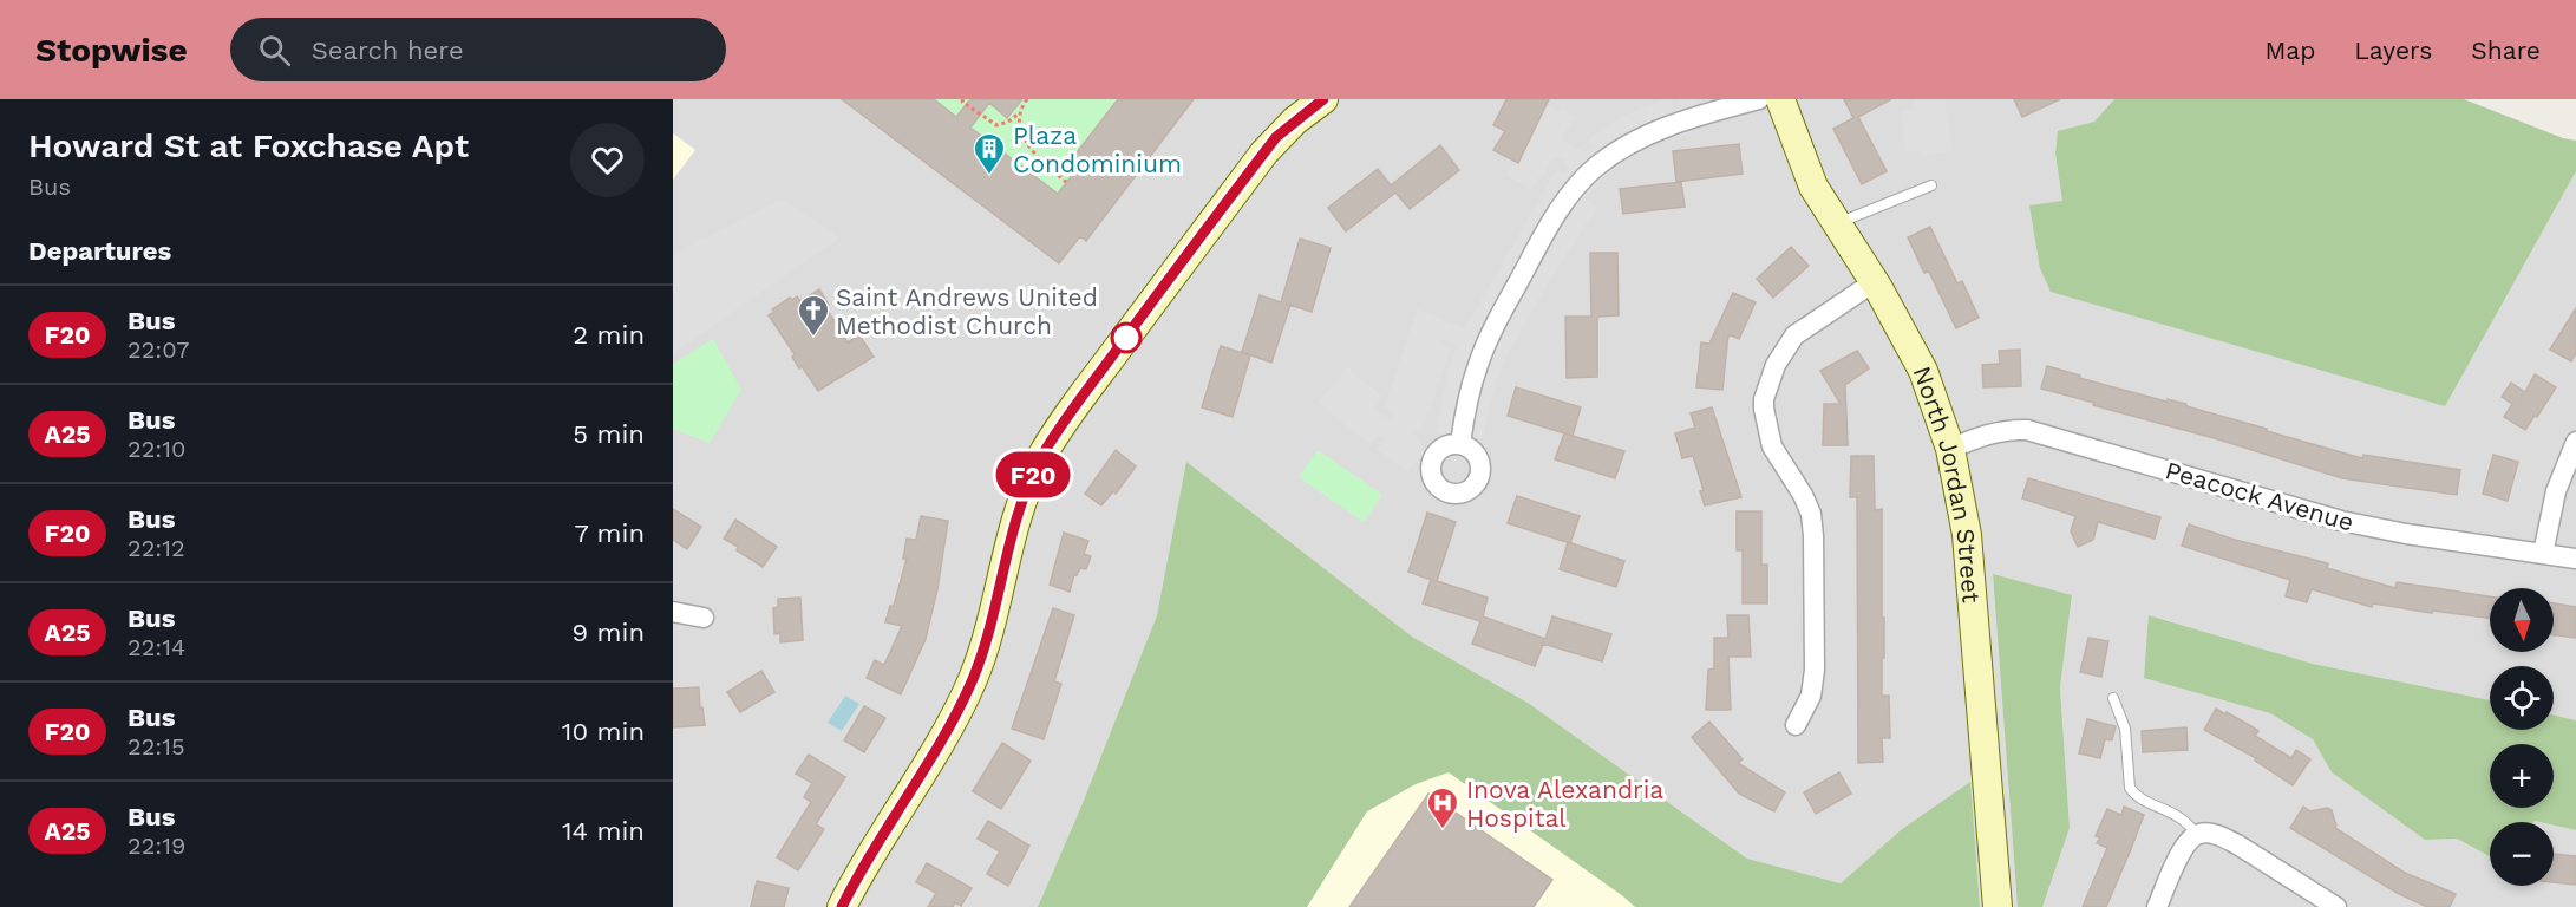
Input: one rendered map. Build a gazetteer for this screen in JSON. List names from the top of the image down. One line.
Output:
{"streets":{"street":["North Jordan Street","Peacock Avenue"]},"crossings":[["North Jordan Street","Peacock Avenue"]],"places":{"building":["Plaza Condominium"],"church":["Saint Andrews United Methodist Church"],"hospital":["Inova Alexandria Hospital"]},"lines":["bus line F20"],"north":"bottom","page":{"header":"Stopwise","search":"Search here","nav":["Map","Layers","Share"],"heading":[["Howard St at Foxchase Apt","Bus"],"Departures"],"on_map":"F20","list":[{"mark":"F20","name":"Bus","note":"22:07","value":"2 min"},{"mark":"A25","name":"Bus","note":"22:10","value":"5 min"},{"mark":"F20","name":"Bus","note":"22:12","value":"7 min"},{"mark":"A25","name":"Bus","note":"22:14","value":"9 min"},{"mark":"F20","name":"Bus","note":"22:15","value":"10 min"},{"mark":"A25","name":"Bus","note":"22:19","value":"14 min"}],"map_buttons":["+","−"]}}
